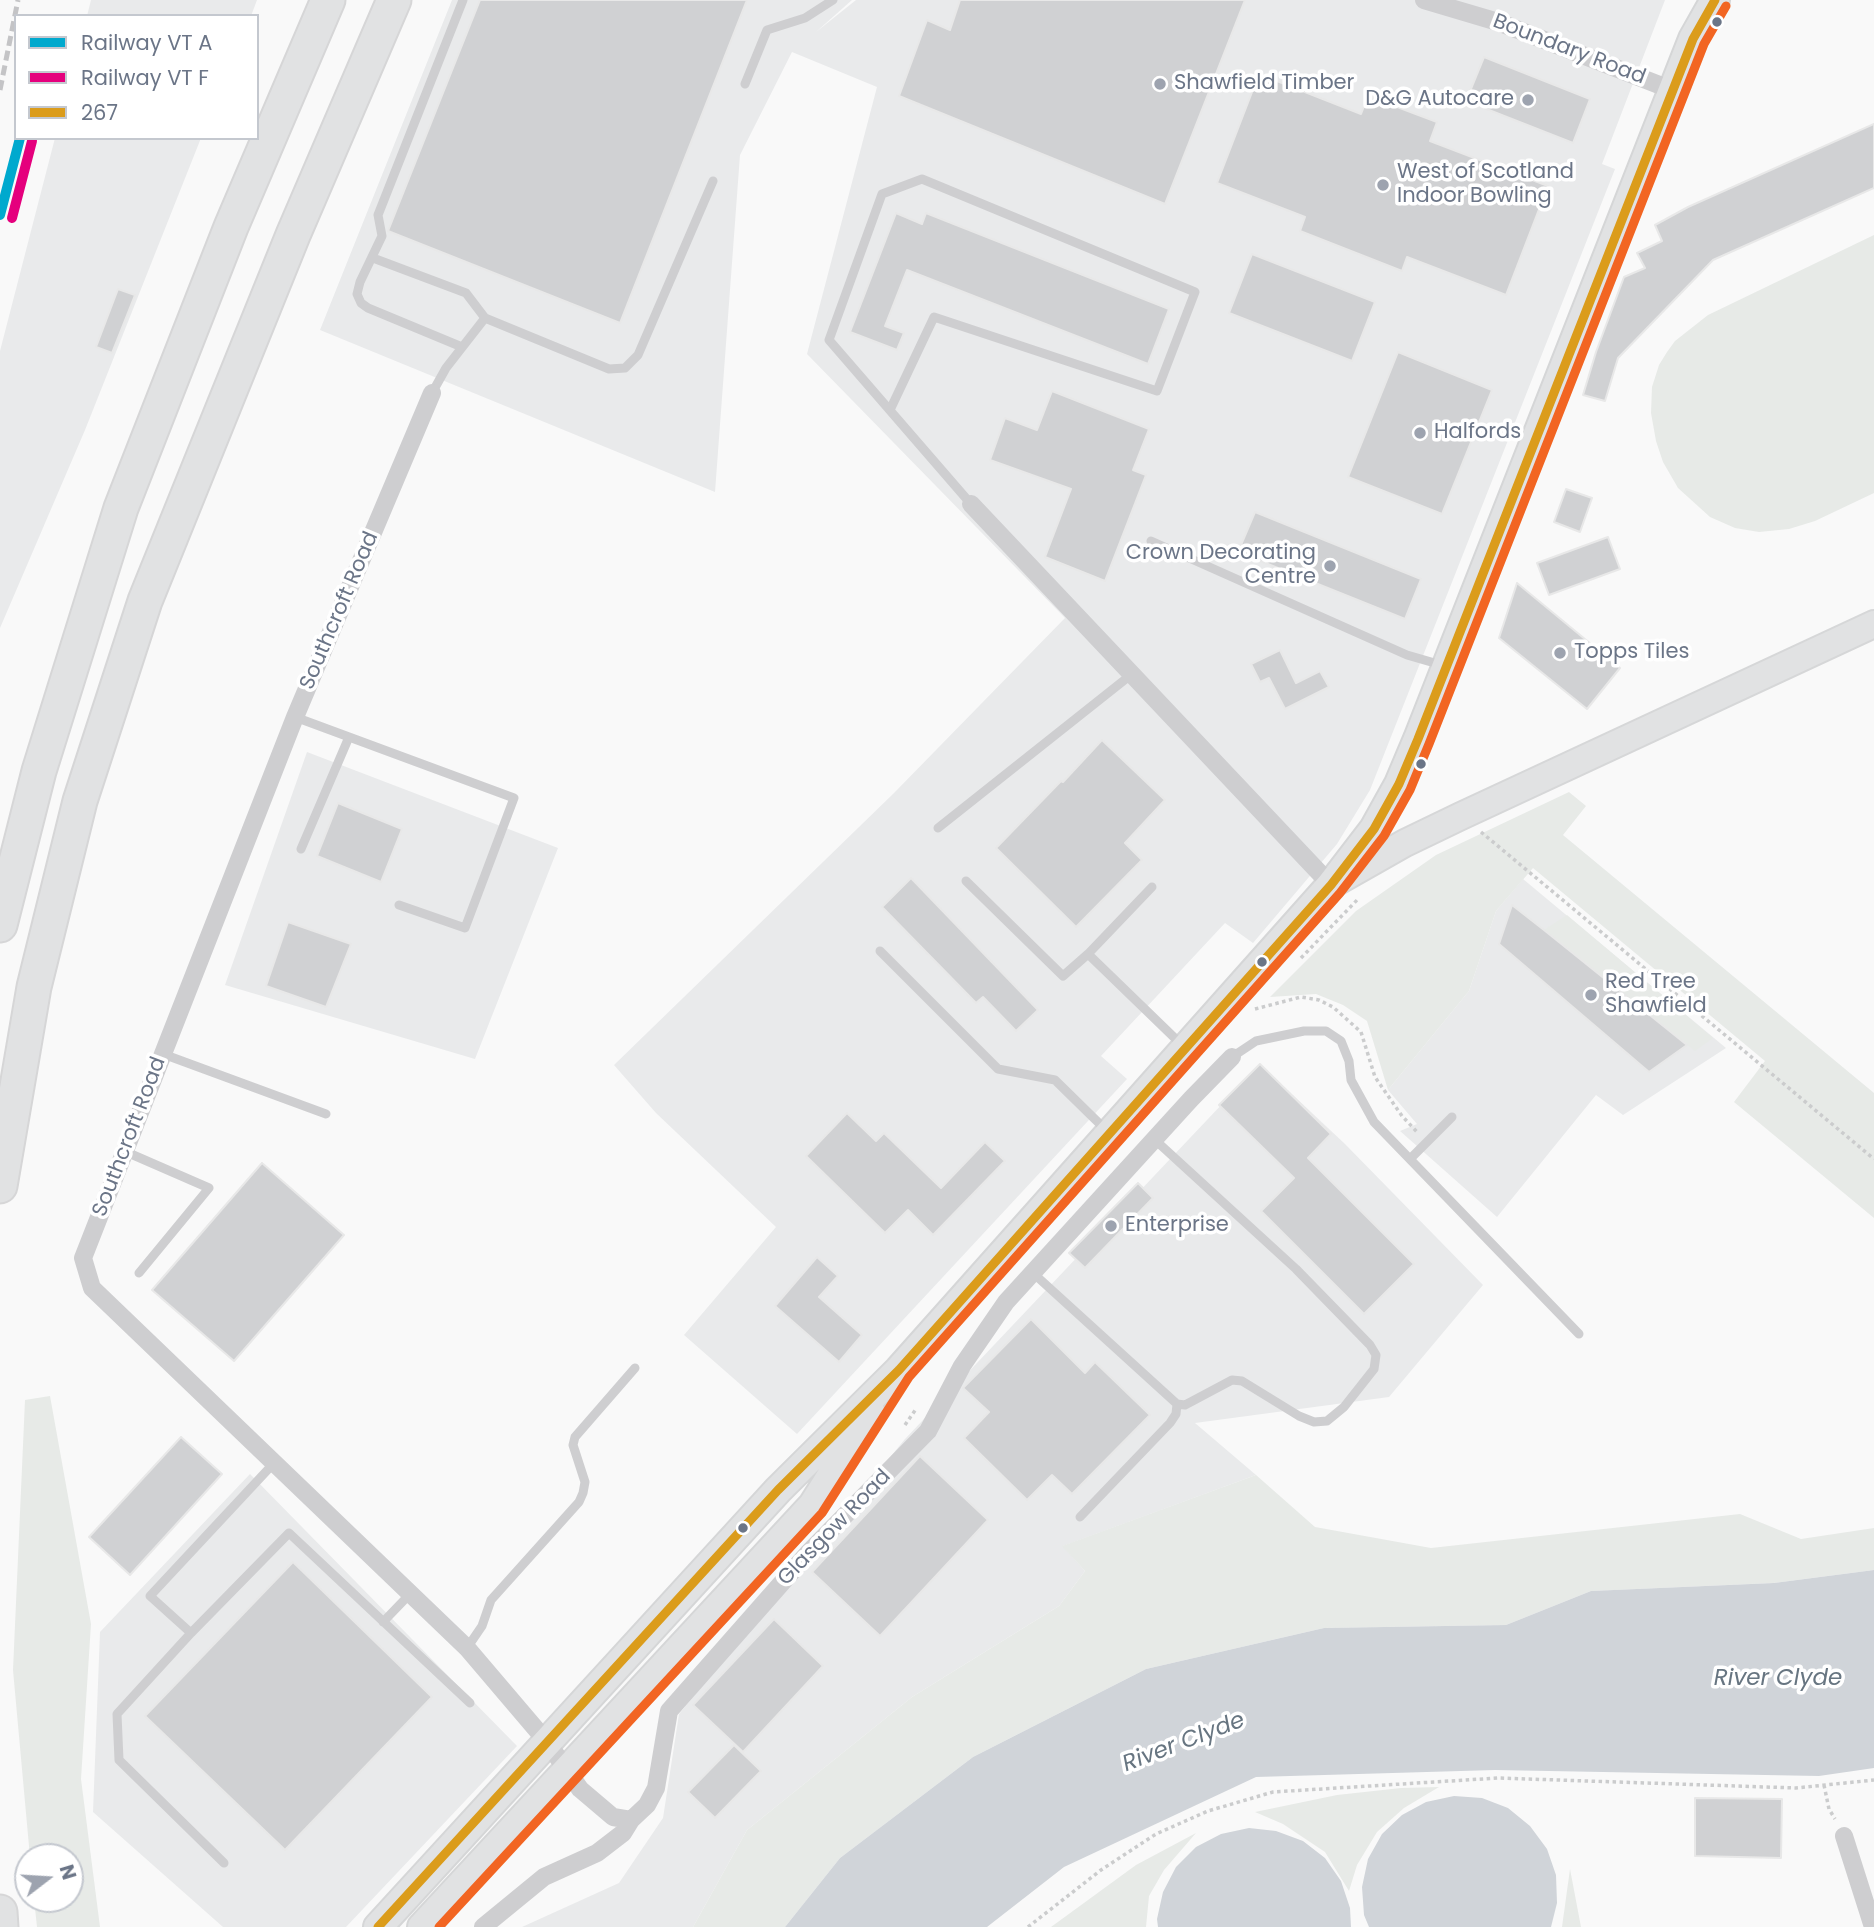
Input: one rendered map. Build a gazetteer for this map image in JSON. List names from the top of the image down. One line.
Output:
{"streets":{"main road":["Glasgow Road"],"street":["Boundary Road","Southcroft Road"]},"crossings":[["Southcroft Road","Glasgow Road"]],"water":["River Clyde"],"places":["Shawfield Timber","D&G Autocare","West of Scotland Indoor Bowling","Halfords","Crown Decorating Centre","Topps Tiles","Red Tree Shawfield","Enterprise"],"lines":["transit line 267"],"legend":["Railway VT A","Railway VT F","267"],"north":"right"}
